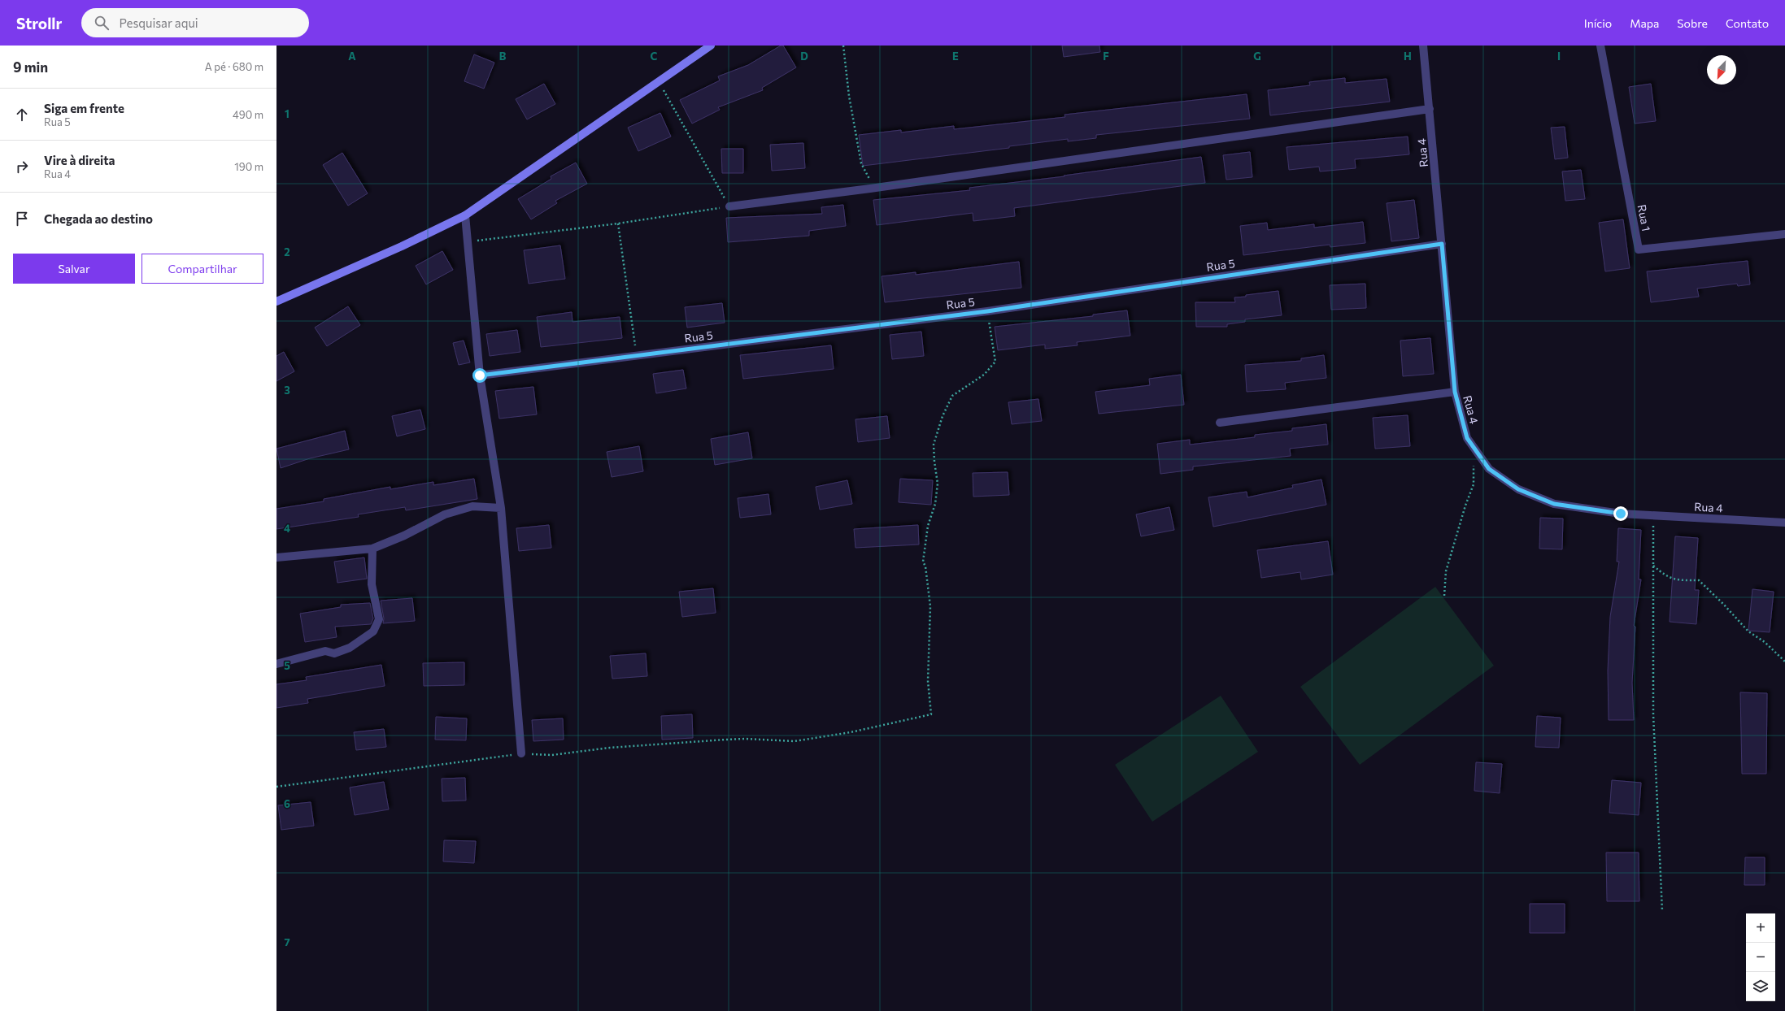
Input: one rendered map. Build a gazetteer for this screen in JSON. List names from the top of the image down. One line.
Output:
{"streets":{"street":["Rua 4","Rua 1","Rua 5"]},"crossings":[["Rua 4","Rua 5"]],"north":"bottom left","page":{"header":"Strollr","search":"Pesquisar aqui","nav":["Início","Mapa","Sobre","Contato"],"heading":["9 min","A pé · 680 m"],"list":[["Siga em frente","Rua 5","490 m"],["Vire à direita","Rua 4","190 m"],"Chegada ao destino"],"buttons":["Salvar","Compartilhar"],"map_buttons":["+","−"]},"grid":{"columns":["A","B","C","D","E","F","G","H","I"],"rows":["1","2","3","4","5","6","7"]}}
